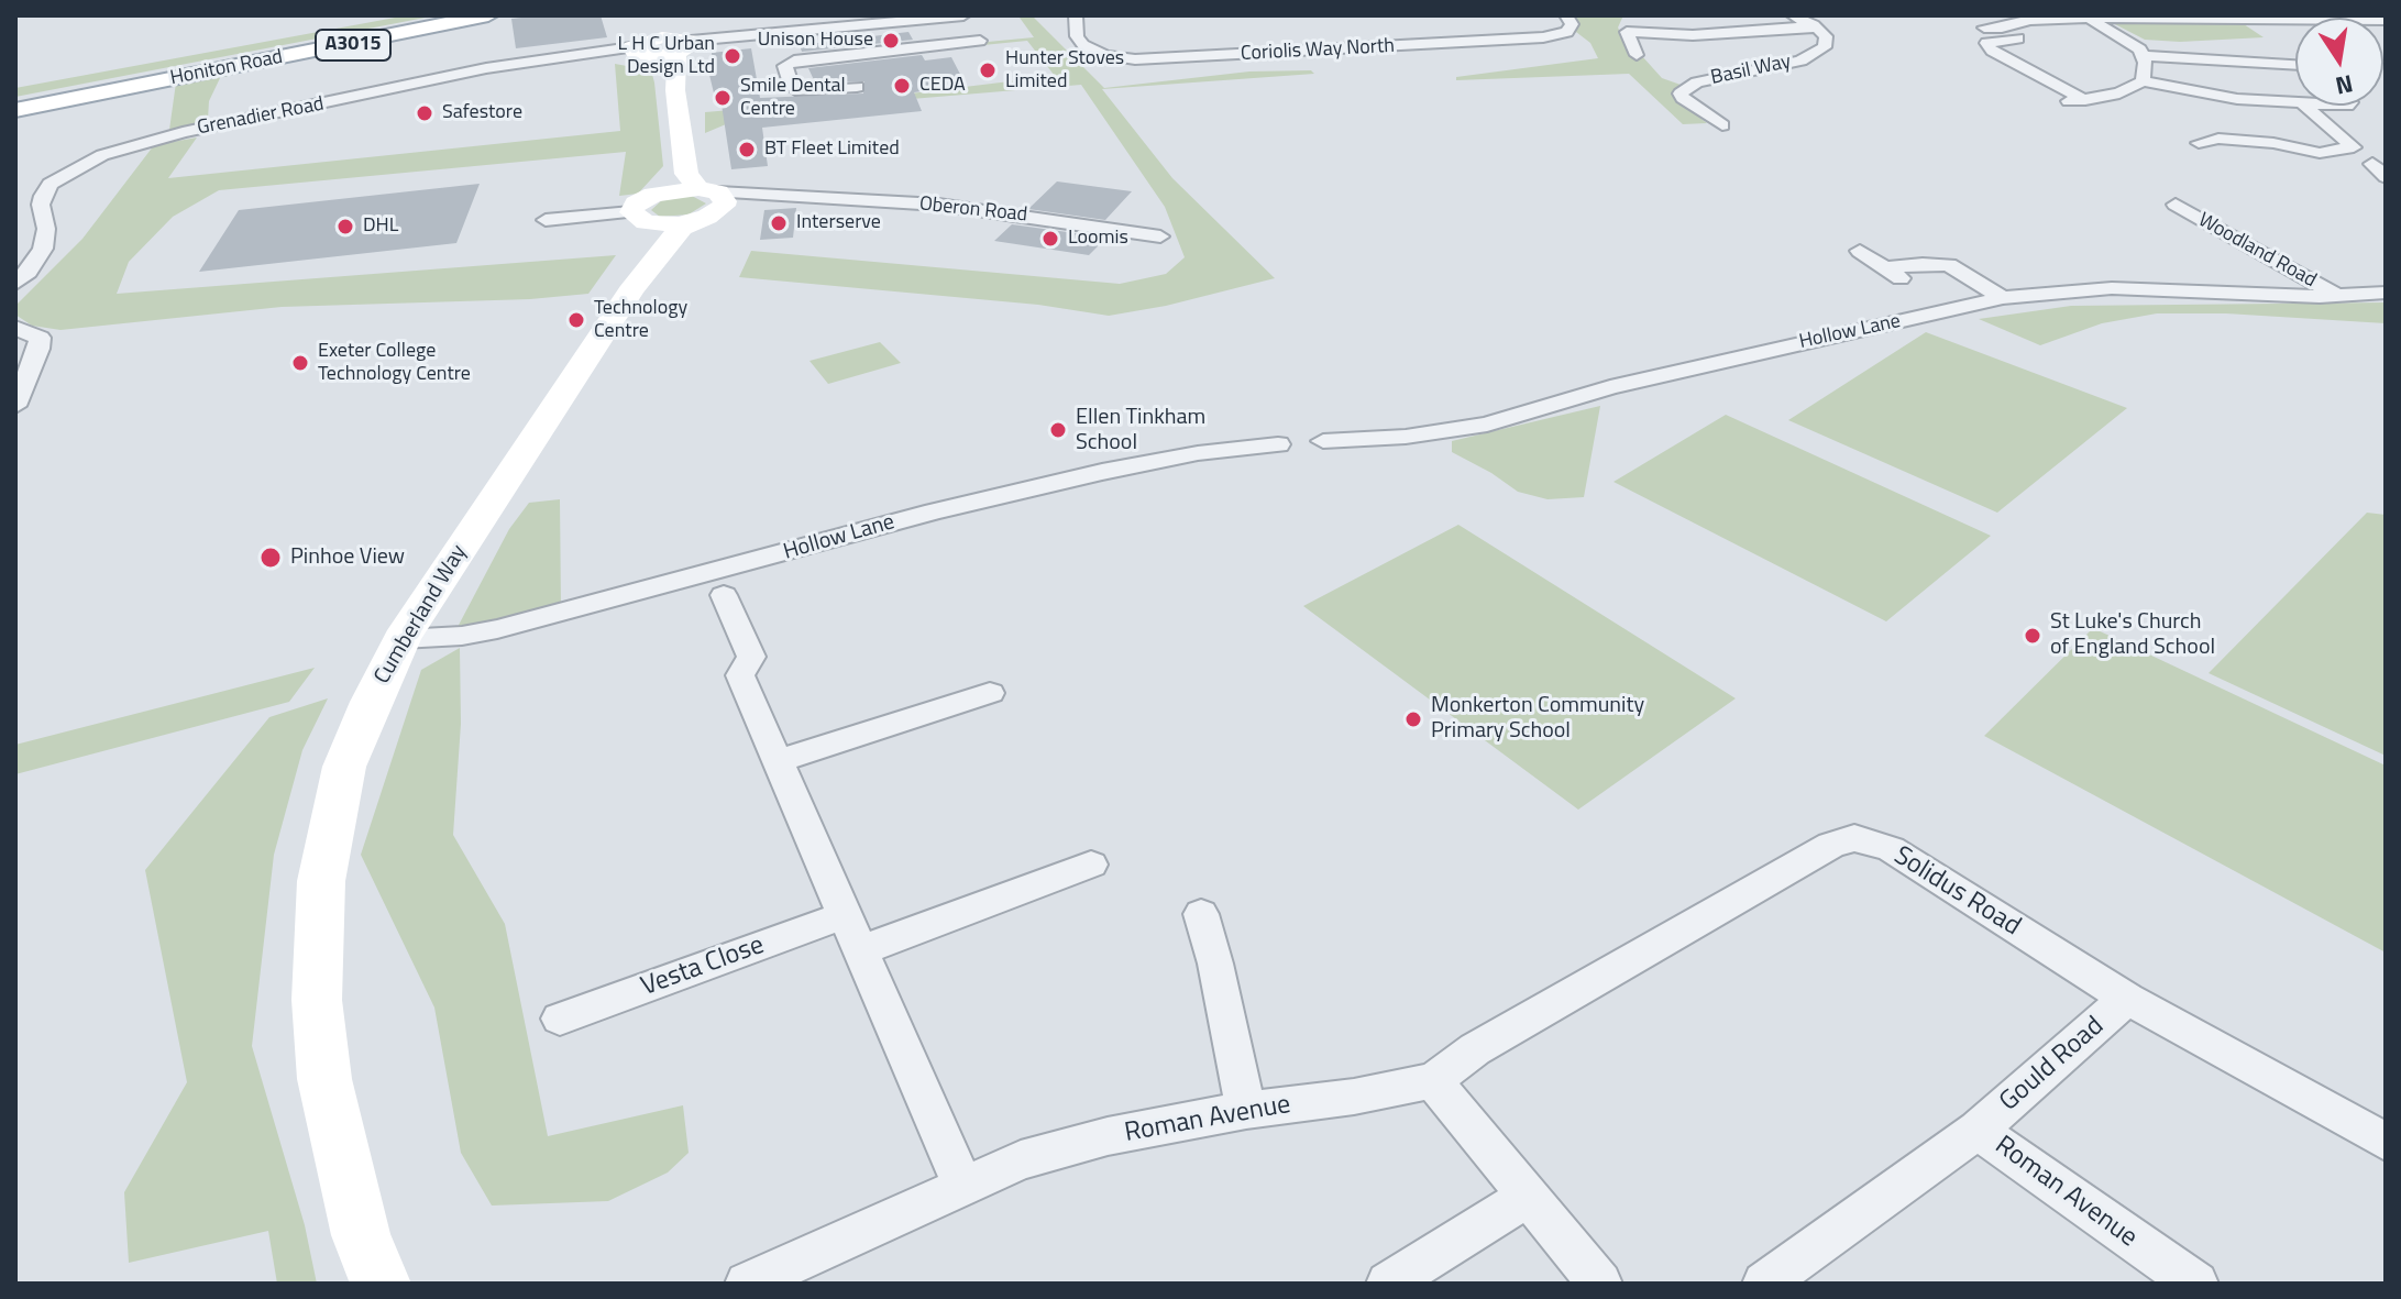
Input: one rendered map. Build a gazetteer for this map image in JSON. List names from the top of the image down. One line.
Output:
{"streets":{"main road":["A3015","Honiton Road","Cumberland Way"],"street":["Coriolis Way North","Basil Way","Grenadier Road","Oberon Road","Woodland Road","Hollow Lane","Solidus Road","Vesta Close","Gould Road","Roman Avenue"]},"crossings":[["Oberon Road","Cumberland Way"],["Woodland Road","Hollow Lane"],["Hollow Lane","Cumberland Way"],["Solidus Road","Gould Road"],["Solidus Road","Roman Avenue"],["Gould Road","Roman Avenue"]],"places":["Unison House","L H C Urban Design Ltd","Hunter Stoves Limited","CEDA","Smile Dental Centre","Safestore","BT Fleet Limited","Interserve","DHL","Loomis","Technology Centre","Exeter College Technology Centre","Ellen Tinkham School","Pinhoe View","St Luke's Church of England School","Monkerton Community Primary School"],"north":"bottom"}
